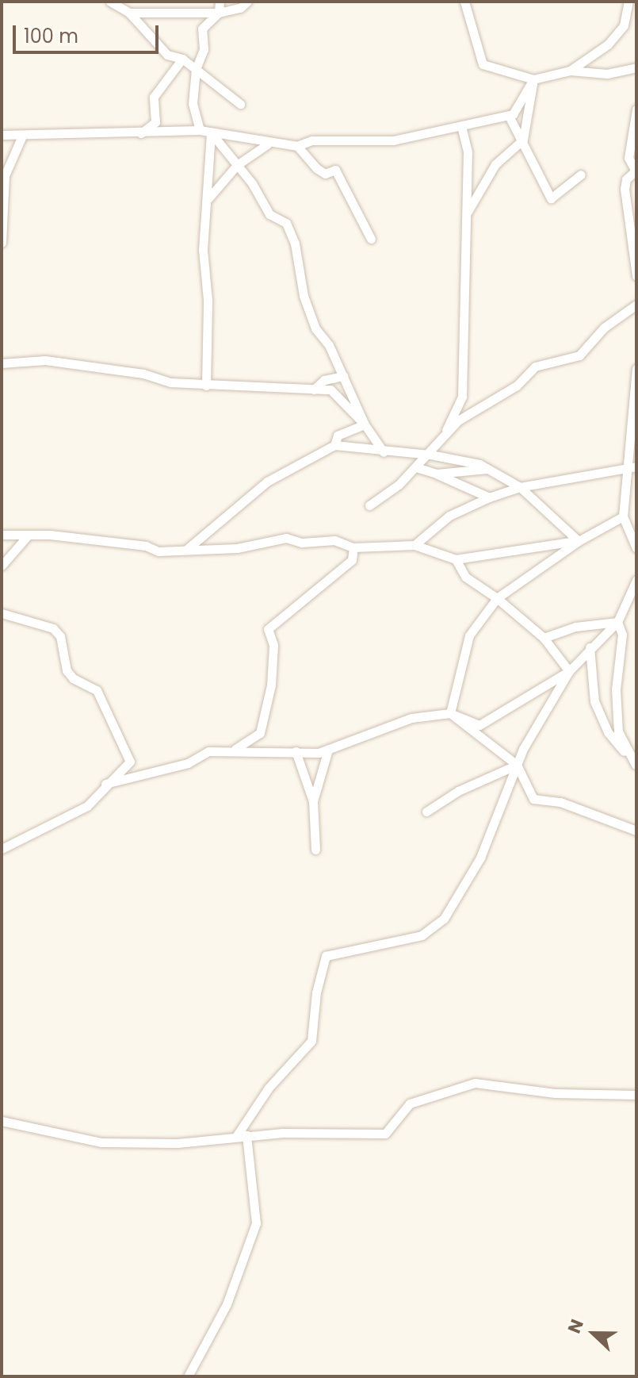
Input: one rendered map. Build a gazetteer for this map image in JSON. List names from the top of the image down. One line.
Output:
{"scale_bar":"100 m","north":"left"}
